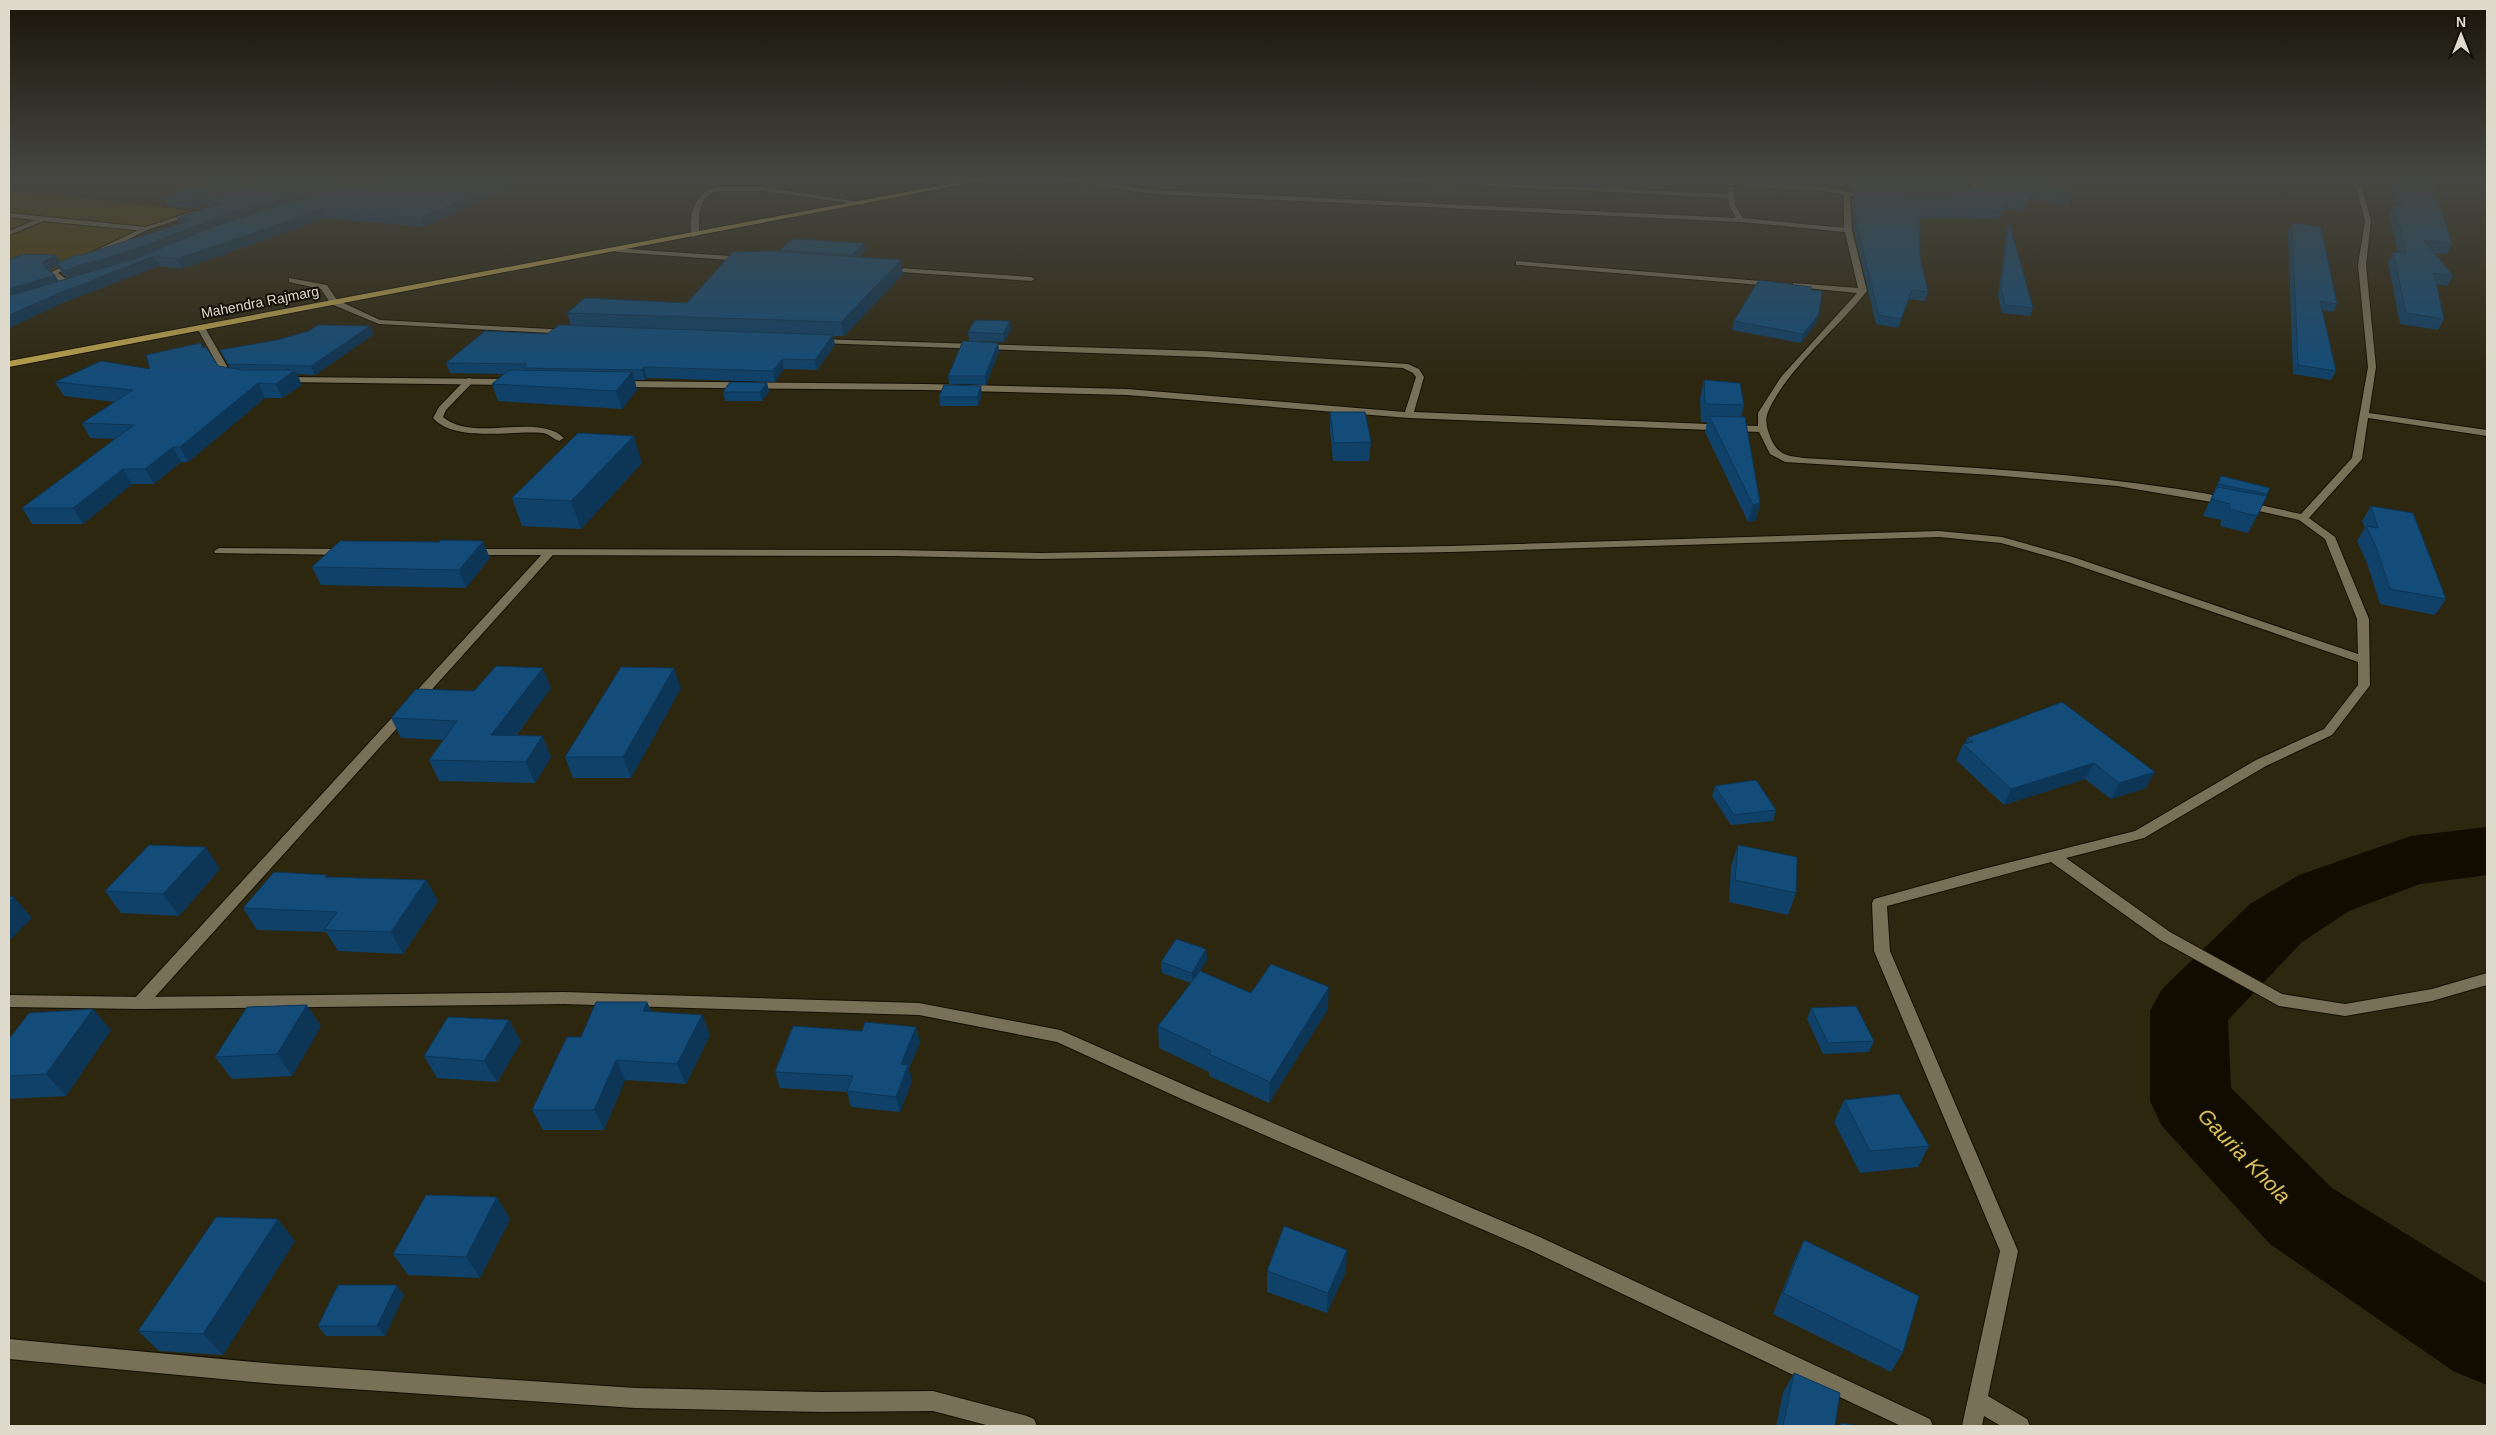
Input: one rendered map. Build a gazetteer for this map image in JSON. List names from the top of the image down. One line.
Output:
{"streets":{"highway":["Mahendra Rajmarg"]},"water":["Gauria Khola"],"north":"top"}
